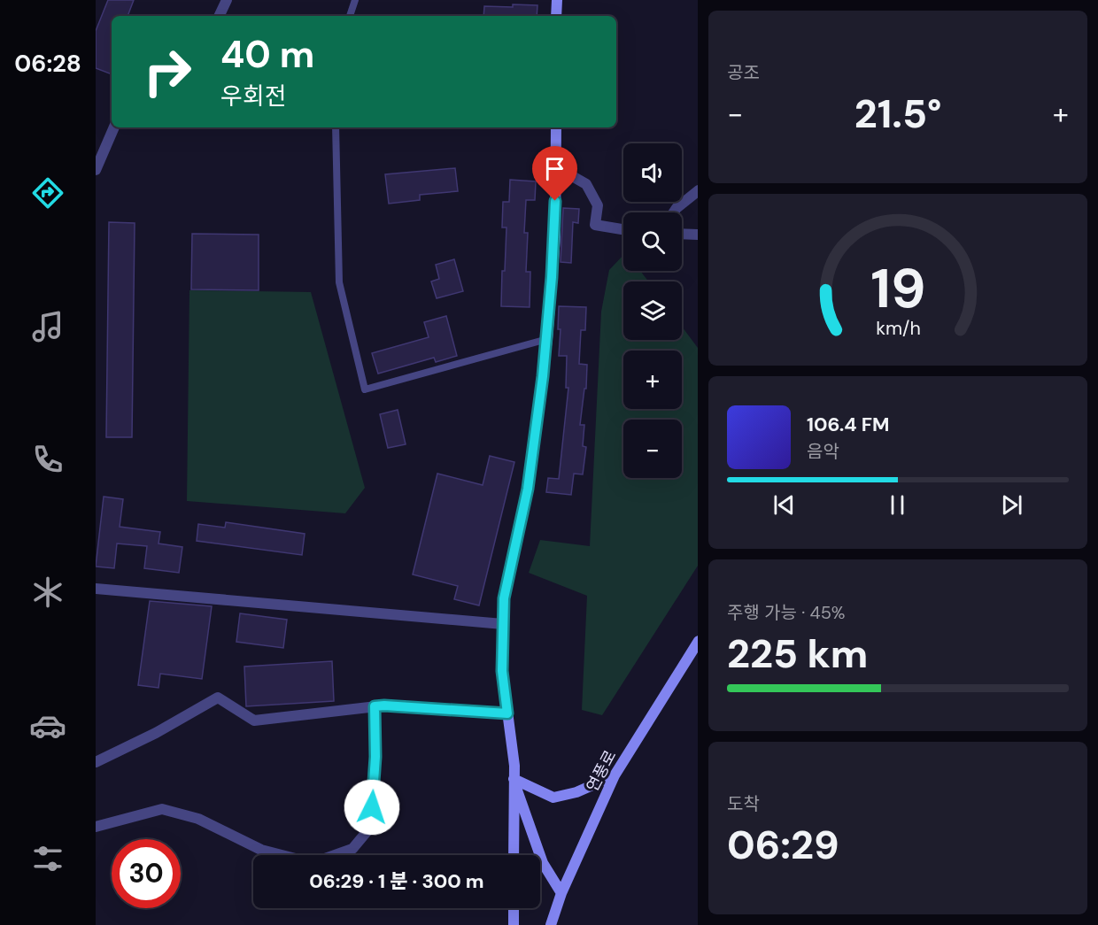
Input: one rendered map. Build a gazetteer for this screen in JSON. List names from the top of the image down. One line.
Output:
{"streets":{"main road":["연풍로"]},"page":{"tabs":"06:28","tile":["공조",["주행 가능 · 45%","225 km"],["도착","06:29"]],"turn":["40 m","우회전"],"heat":["−","21.5°","+"],"map_buttons":["+","−"],"song":["106.4 FM","음악"],"limit":"30","trip":"06:29 · 1 분 · 300 m","gauge":["19","km/h"]}}
